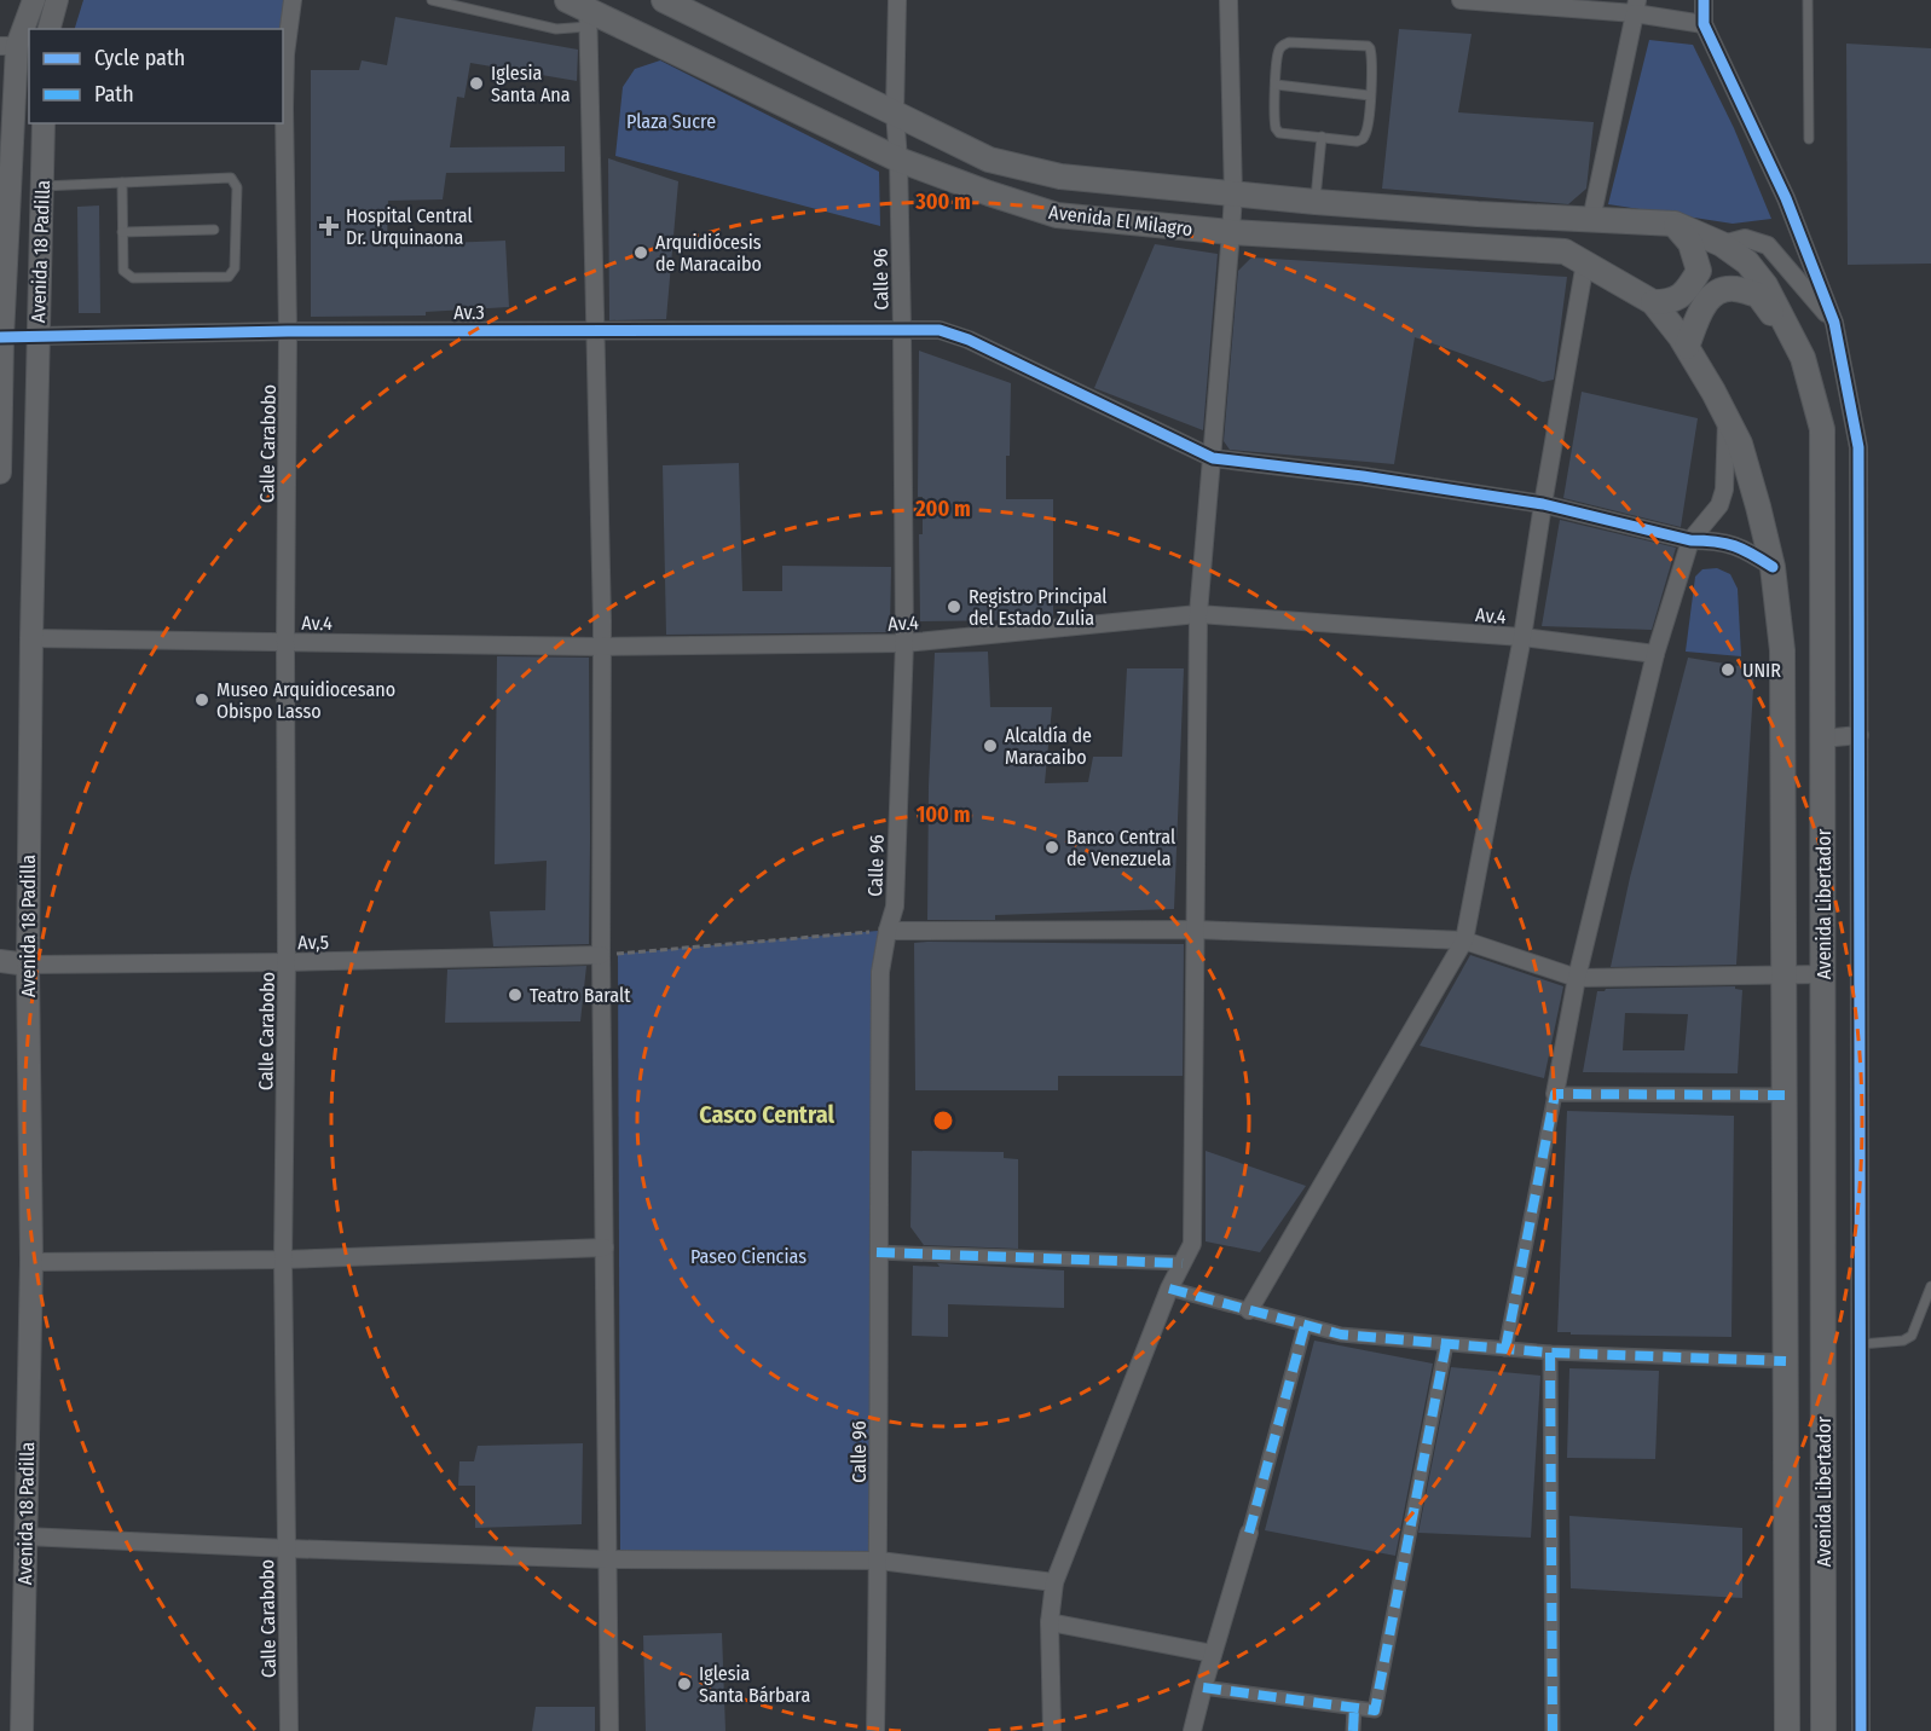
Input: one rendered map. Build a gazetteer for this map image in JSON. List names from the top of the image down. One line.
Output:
{"streets":{"main road":["Avenida El Milagro","Avenida Libertador"],"street":["Avenida 18 Padilla","Calle 96","Av.3","Calle Carabobo","Av.4","Av,5"]},"crossings":[["Avenida El Milagro","Calle 96"],["Avenida El Milagro","Avenida Libertador"],["Avenida 18 Padilla","Av.3"],["Avenida 18 Padilla","Av.4"],["Avenida 18 Padilla","Av,5"],["Calle 96","Av.3"],["Calle 96","Av.4"],["Av.3","Calle Carabobo"],["Av.3","Avenida Libertador"],["Calle Carabobo","Av.4"],["Calle Carabobo","Av,5"]],"districts":["Casco Central"],"parks":["Plaza Sucre","Paseo Ciencias"],"places":{"other":["Iglesia Santa Ana","Arquidiócesis de Maracaibo","Registro Principal del Estado Zulia","UNIR","Museo Arquidiocesano Obispo Lasso","Alcaldía de Maracaibo","Banco Central de Venezuela","Teatro Baralt","Iglesia Santa Bárbara"],"health":["Hospital Central Dr. Urquinaona"]},"legend":["Cycle path","Path"],"rings":["300 m","200 m","100 m"]}
